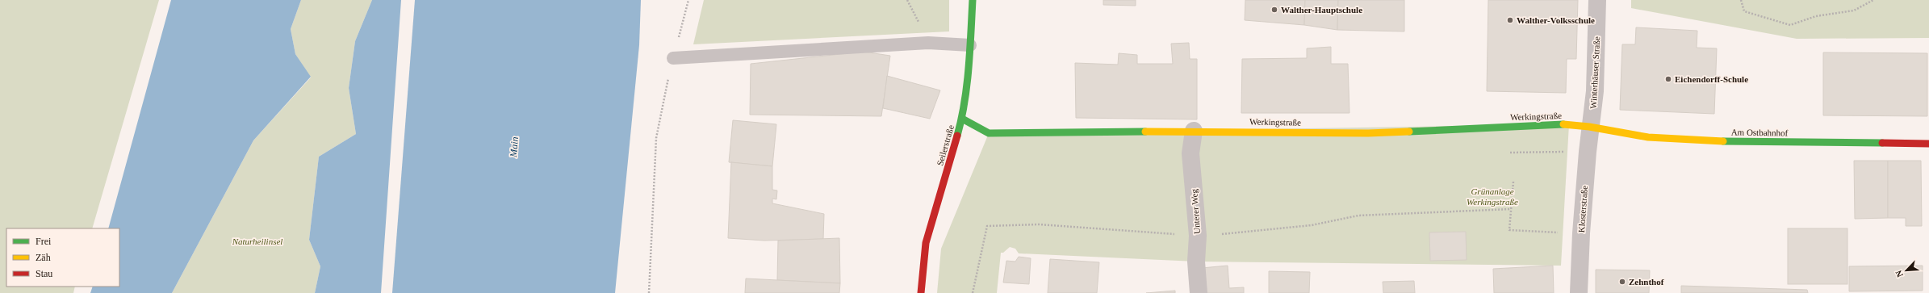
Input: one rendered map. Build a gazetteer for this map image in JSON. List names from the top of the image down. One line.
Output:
{"streets":{"street":["Winterhäuser Straße","Werkingstraße","Am Ostbahnhof","Seilerstraße","Klosterstraße","Unterer Weg"]},"crossings":[["Winterhäuser Straße","Werkingstraße"],["Winterhäuser Straße","Am Ostbahnhof"],["Winterhäuser Straße","Klosterstraße"],["Werkingstraße","Am Ostbahnhof"],["Werkingstraße","Seilerstraße"],["Werkingstraße","Klosterstraße"],["Werkingstraße","Unterer Weg"],["Am Ostbahnhof","Klosterstraße"]],"water":["Main"],"parks":["Grünanlage Werkingstraße","Naturheilinsel"],"places":["Walther-Hauptschule","Walther-Volksschule","Eichendorff-Schule","Zehnthof"],"legend":["Frei","Zäh","Stau"],"north":"bottom left"}
